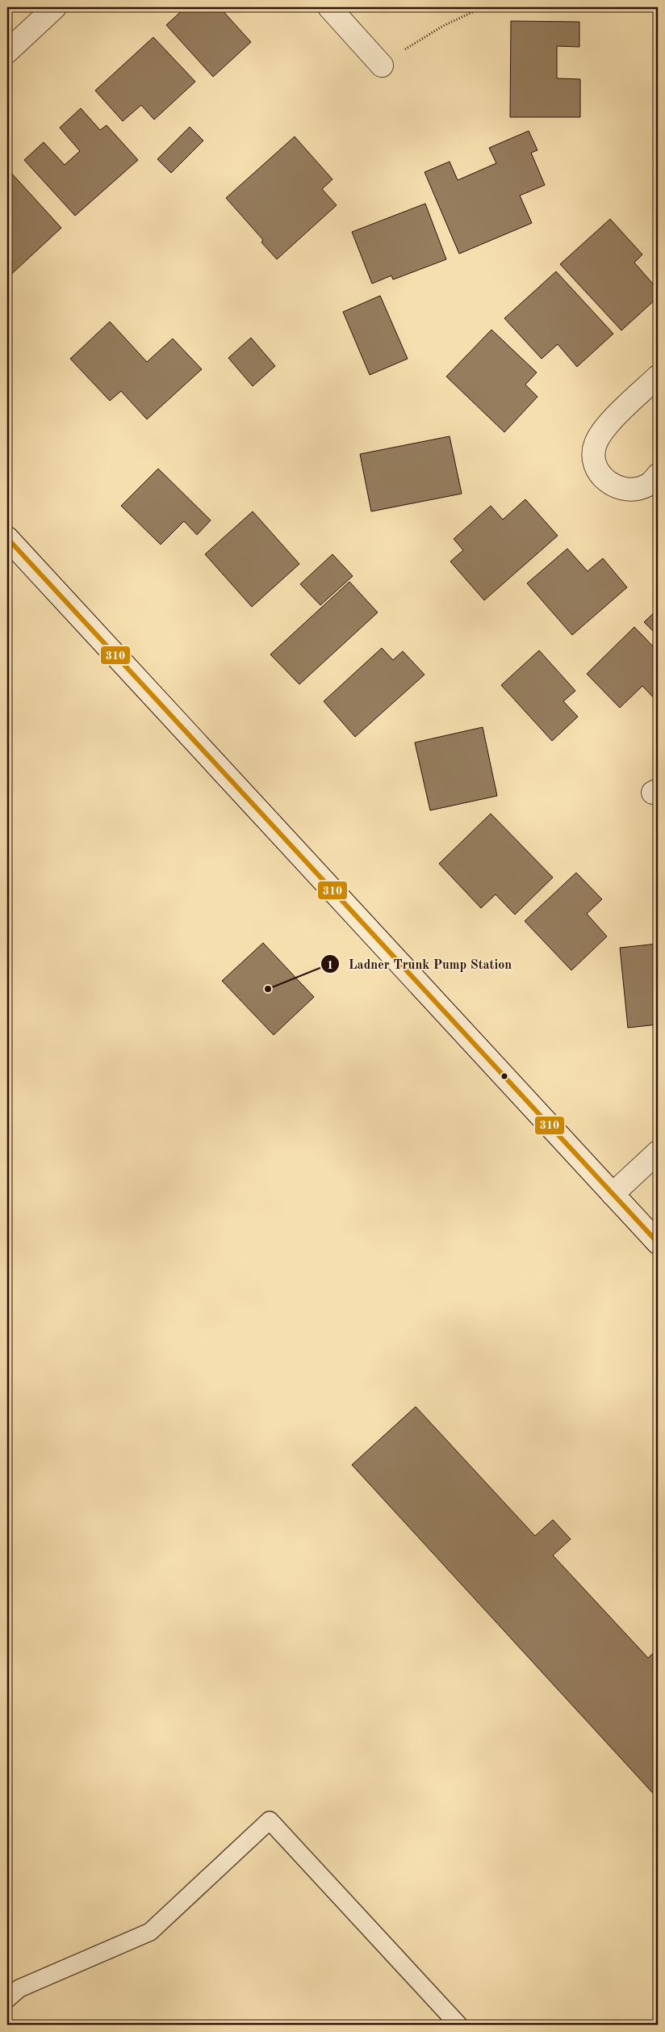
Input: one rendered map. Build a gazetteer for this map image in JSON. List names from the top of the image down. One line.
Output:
{"places":["Ladner Trunk Pump Station"],"lines":["transit line 310"]}
